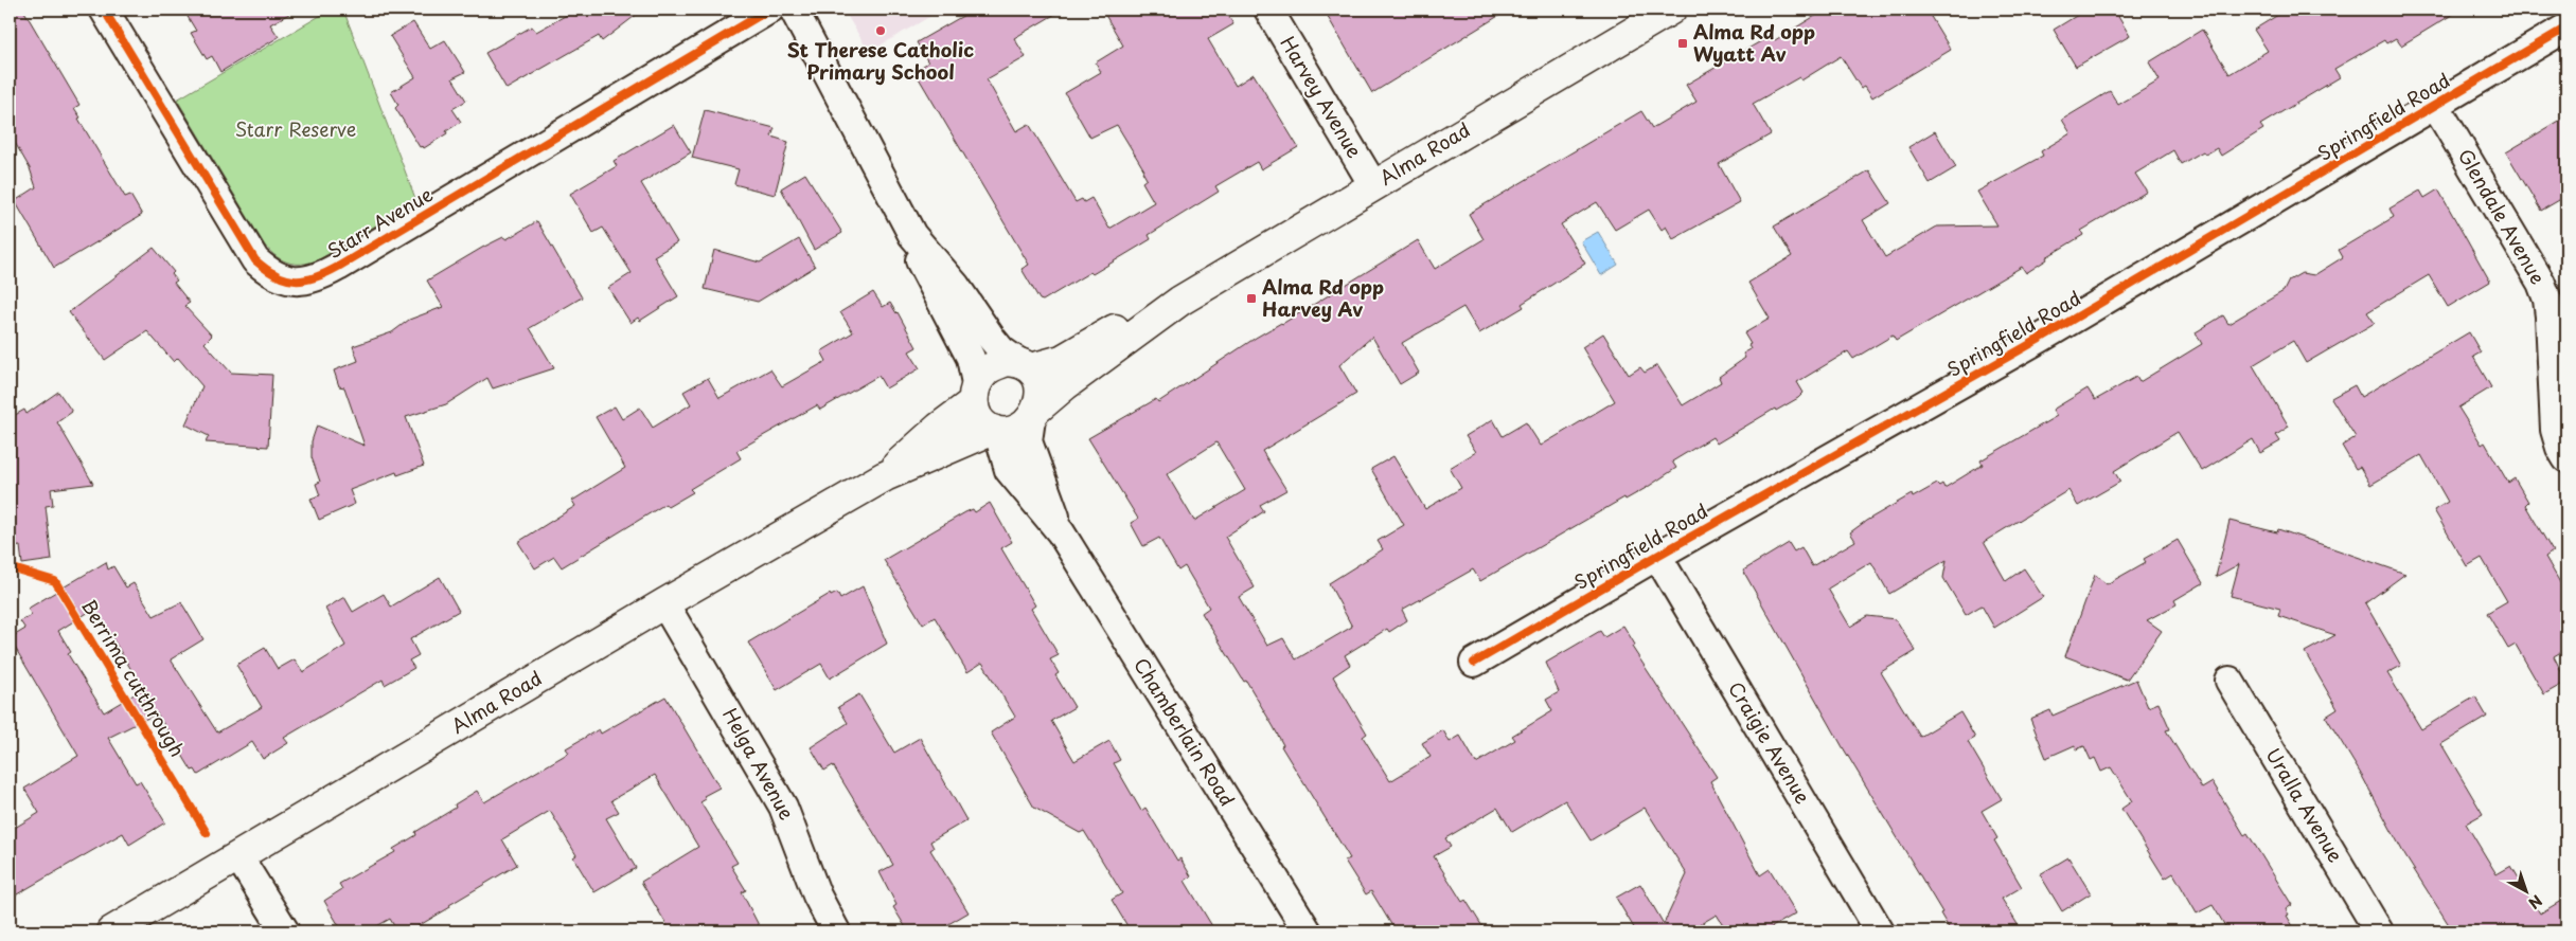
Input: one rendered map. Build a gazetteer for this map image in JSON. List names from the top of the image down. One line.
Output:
{"streets":{"main road":["Alma Road"],"street":["Harvey Avenue","Springfield Road","Glendale Avenue","Starr Avenue","Chamberlain Road","Craigie Avenue","Helga Avenue","Uralla Avenue"],"cycle path":["Berrima cutthrough"]},"crossings":[["Harvey Avenue","Alma Road"],["Springfield Road","Glendale Avenue"],["Springfield Road","Craigie Avenue"],["Alma Road","Chamberlain Road"],["Alma Road","Helga Avenue"]],"parks":["Starr Reserve"],"places":{"other":["St Therese Catholic Primary School"],"transit":["Alma Rd opp Wyatt Av","Alma Rd opp Harvey Av"]},"north":"bottom right"}
